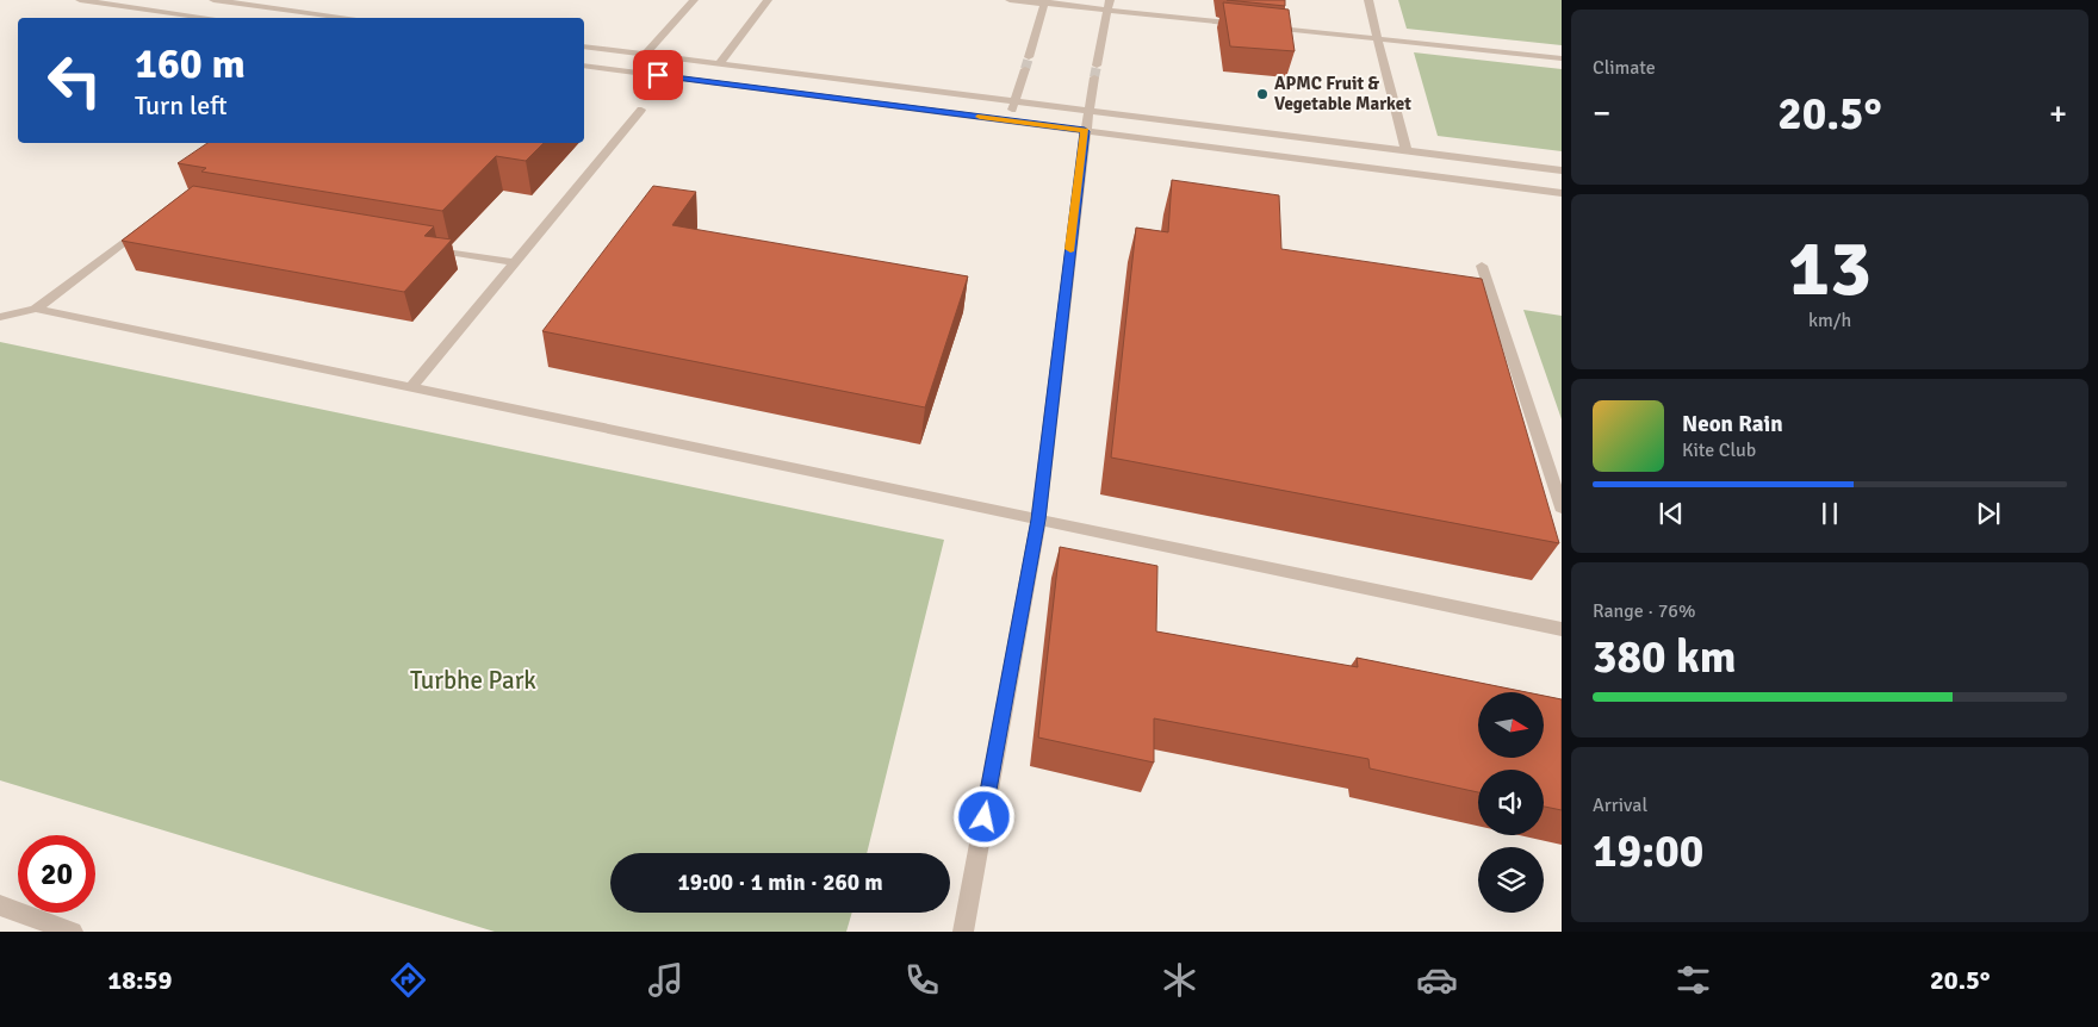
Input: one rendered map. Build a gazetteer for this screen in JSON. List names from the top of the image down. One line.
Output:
{"parks":["Turbhe Park"],"places":["APMC Fruit & Vegetable Market"],"north":"right","page":{"tile":["Climate",["13","km/h"],["Range · 76%","380 km"],["Arrival","19:00"]],"turn":["160 m","Turn left"],"heat":["−","20.5°","+"],"song":["Neon Rain","Kite Club"],"limit":"20","trip":"19:00 · 1 min · 260 m","tabs":["18:59","20.5°"]}}
